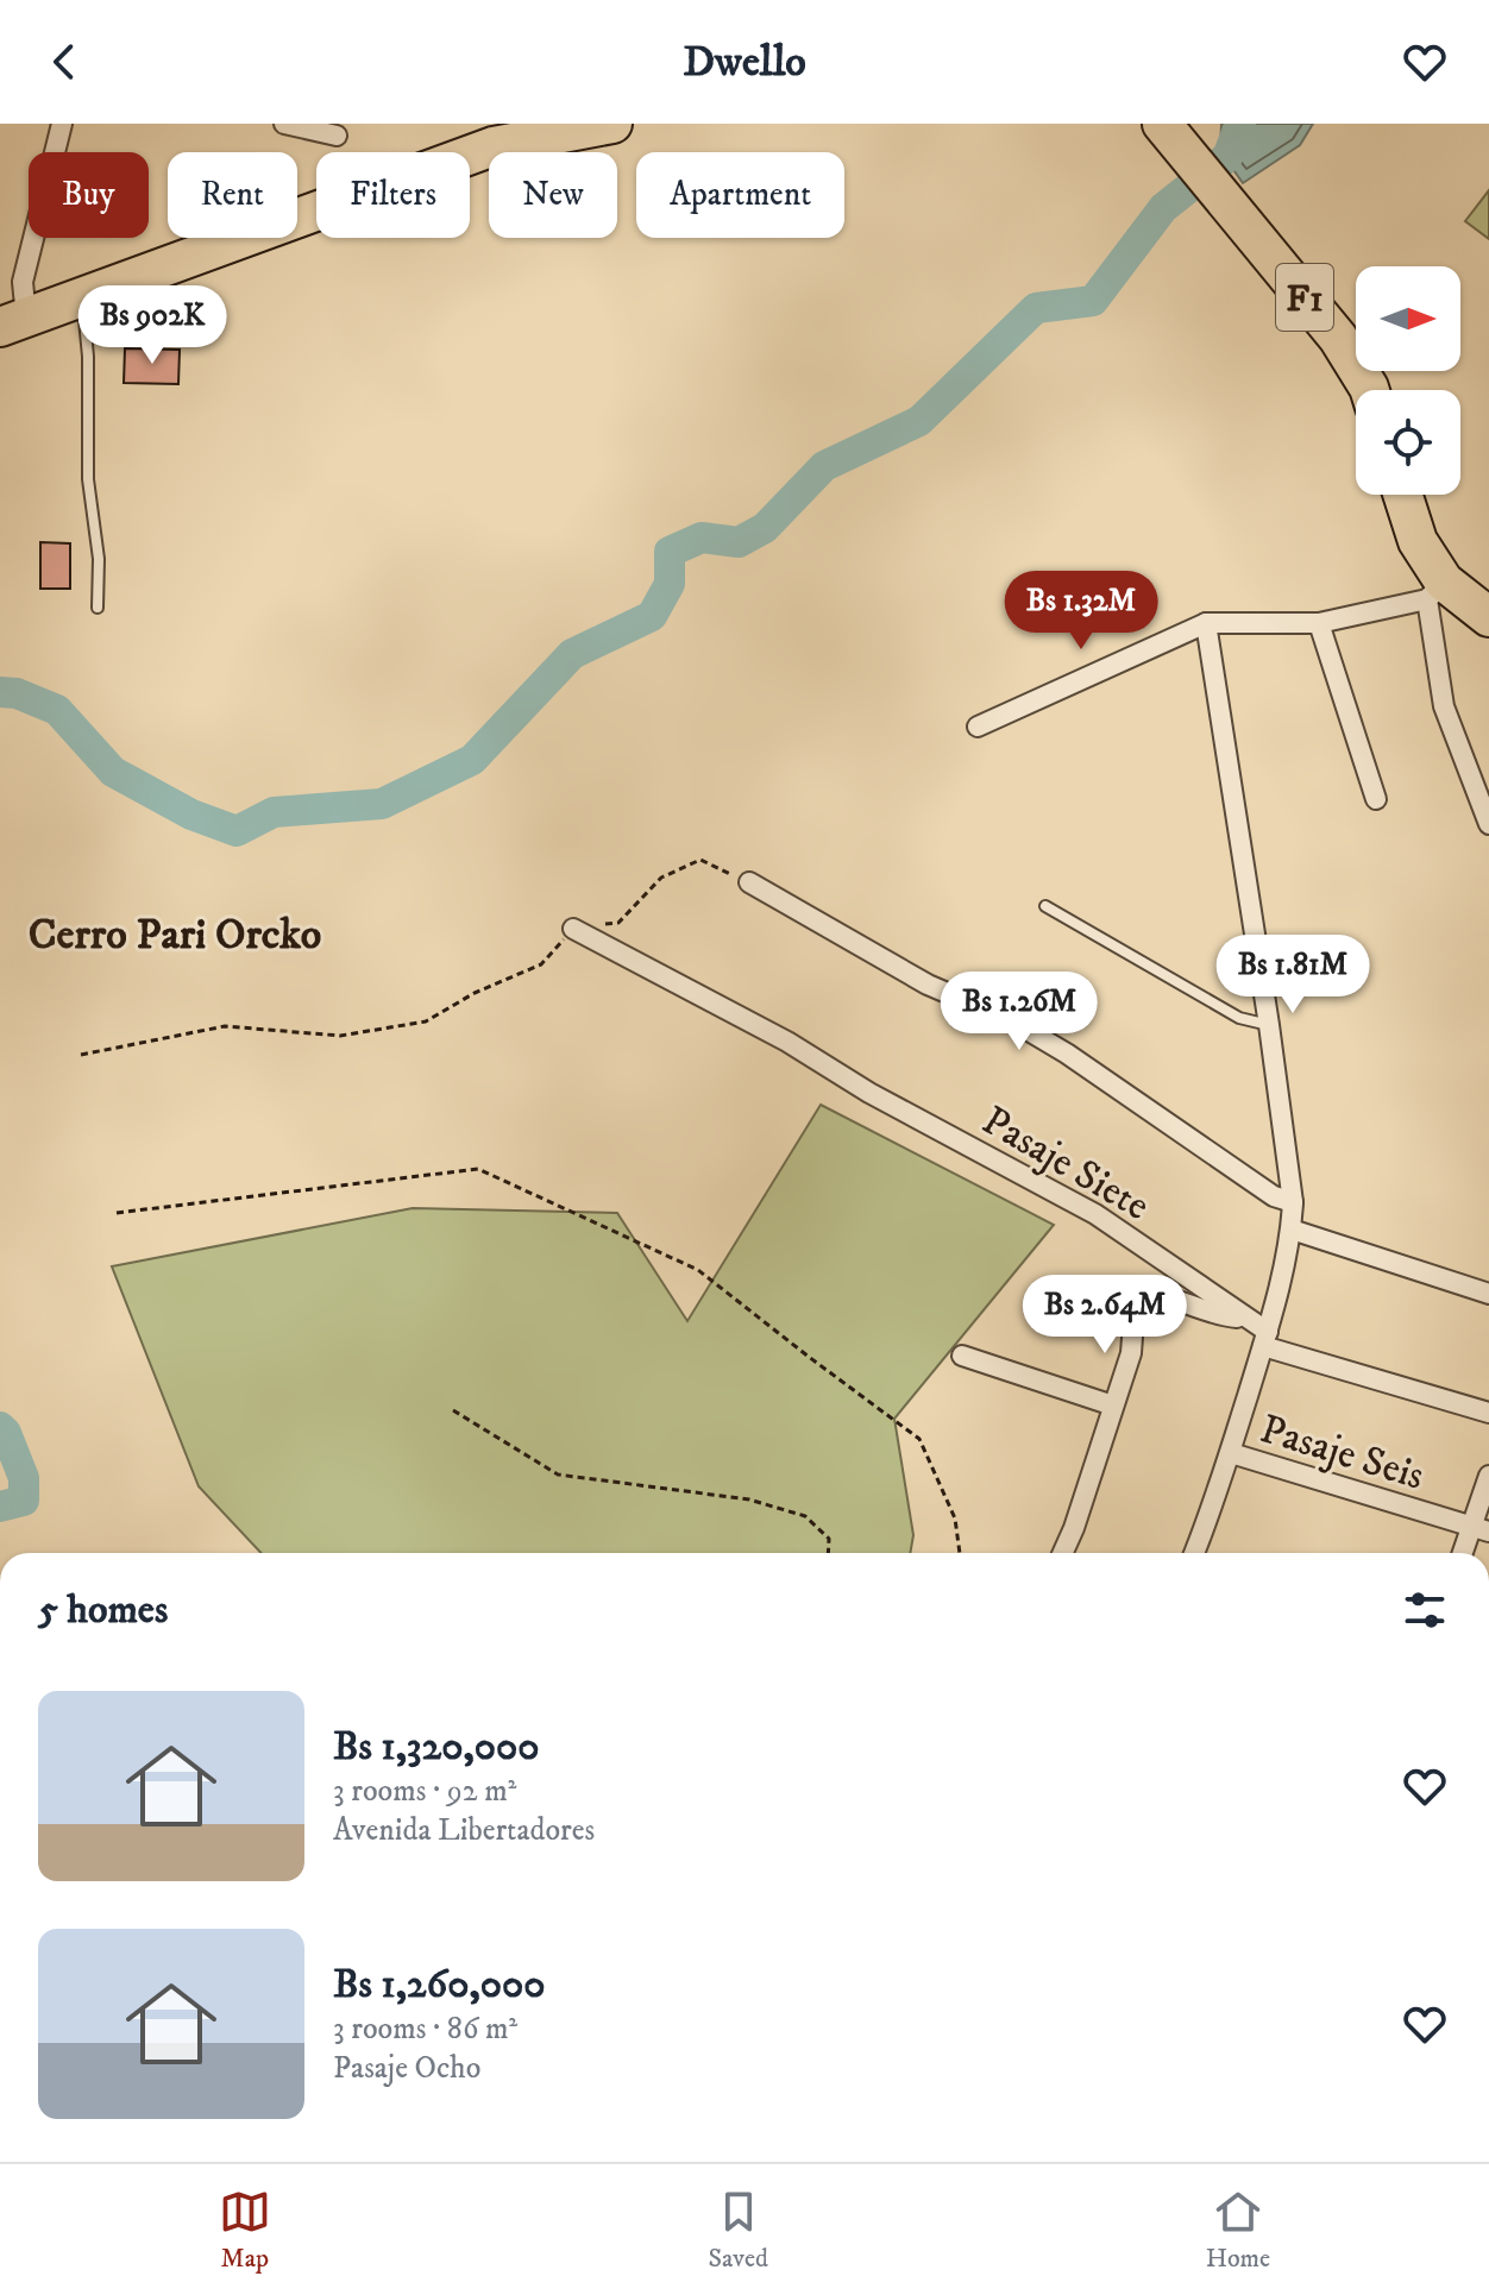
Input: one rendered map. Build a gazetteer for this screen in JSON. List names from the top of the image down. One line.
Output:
{"streets":{"highway":["F1"],"street":["Pasaje Siete","Pasaje Seis"]},"districts":["Cerro Pari Orcko"],"north":"right","page":{"header":"Dwello","chip":["Buy","Rent","Filters","New","Apartment"],"price":["Bs 902K","Bs 1.32M","Bs 1.81M","Bs 1.26M","Bs 2.64M"],"heading":"5 homes","list":[{"name":"Bs 1,320,000","note":"3 rooms · 92 m² · Avenida Libertadores"},{"name":"Bs 1,260,000","note":"3 rooms · 86 m² · Pasaje Ocho"}],"tabs":["Map","Saved","Home"]}}
